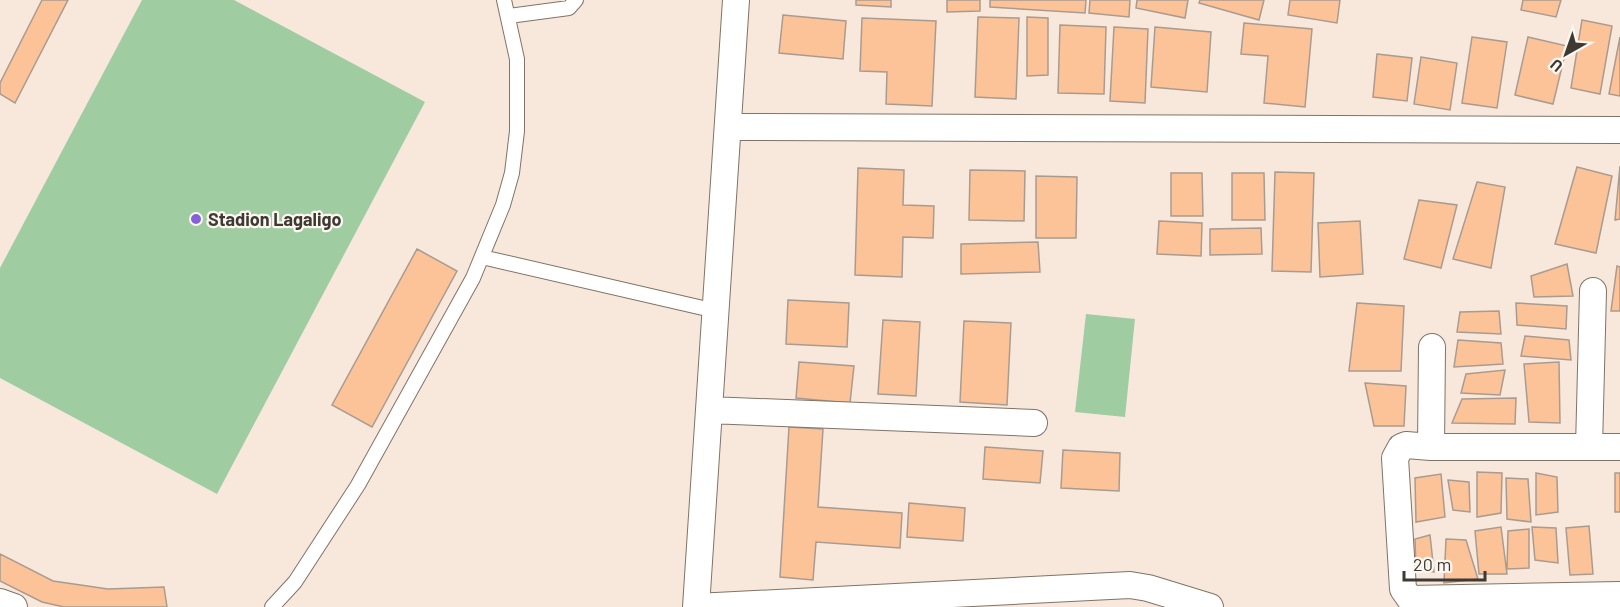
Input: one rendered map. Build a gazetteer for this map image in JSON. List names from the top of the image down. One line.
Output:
{"places":["Stadion Lagaligo"],"scale_bar":"20 m","north":"bottom left"}
